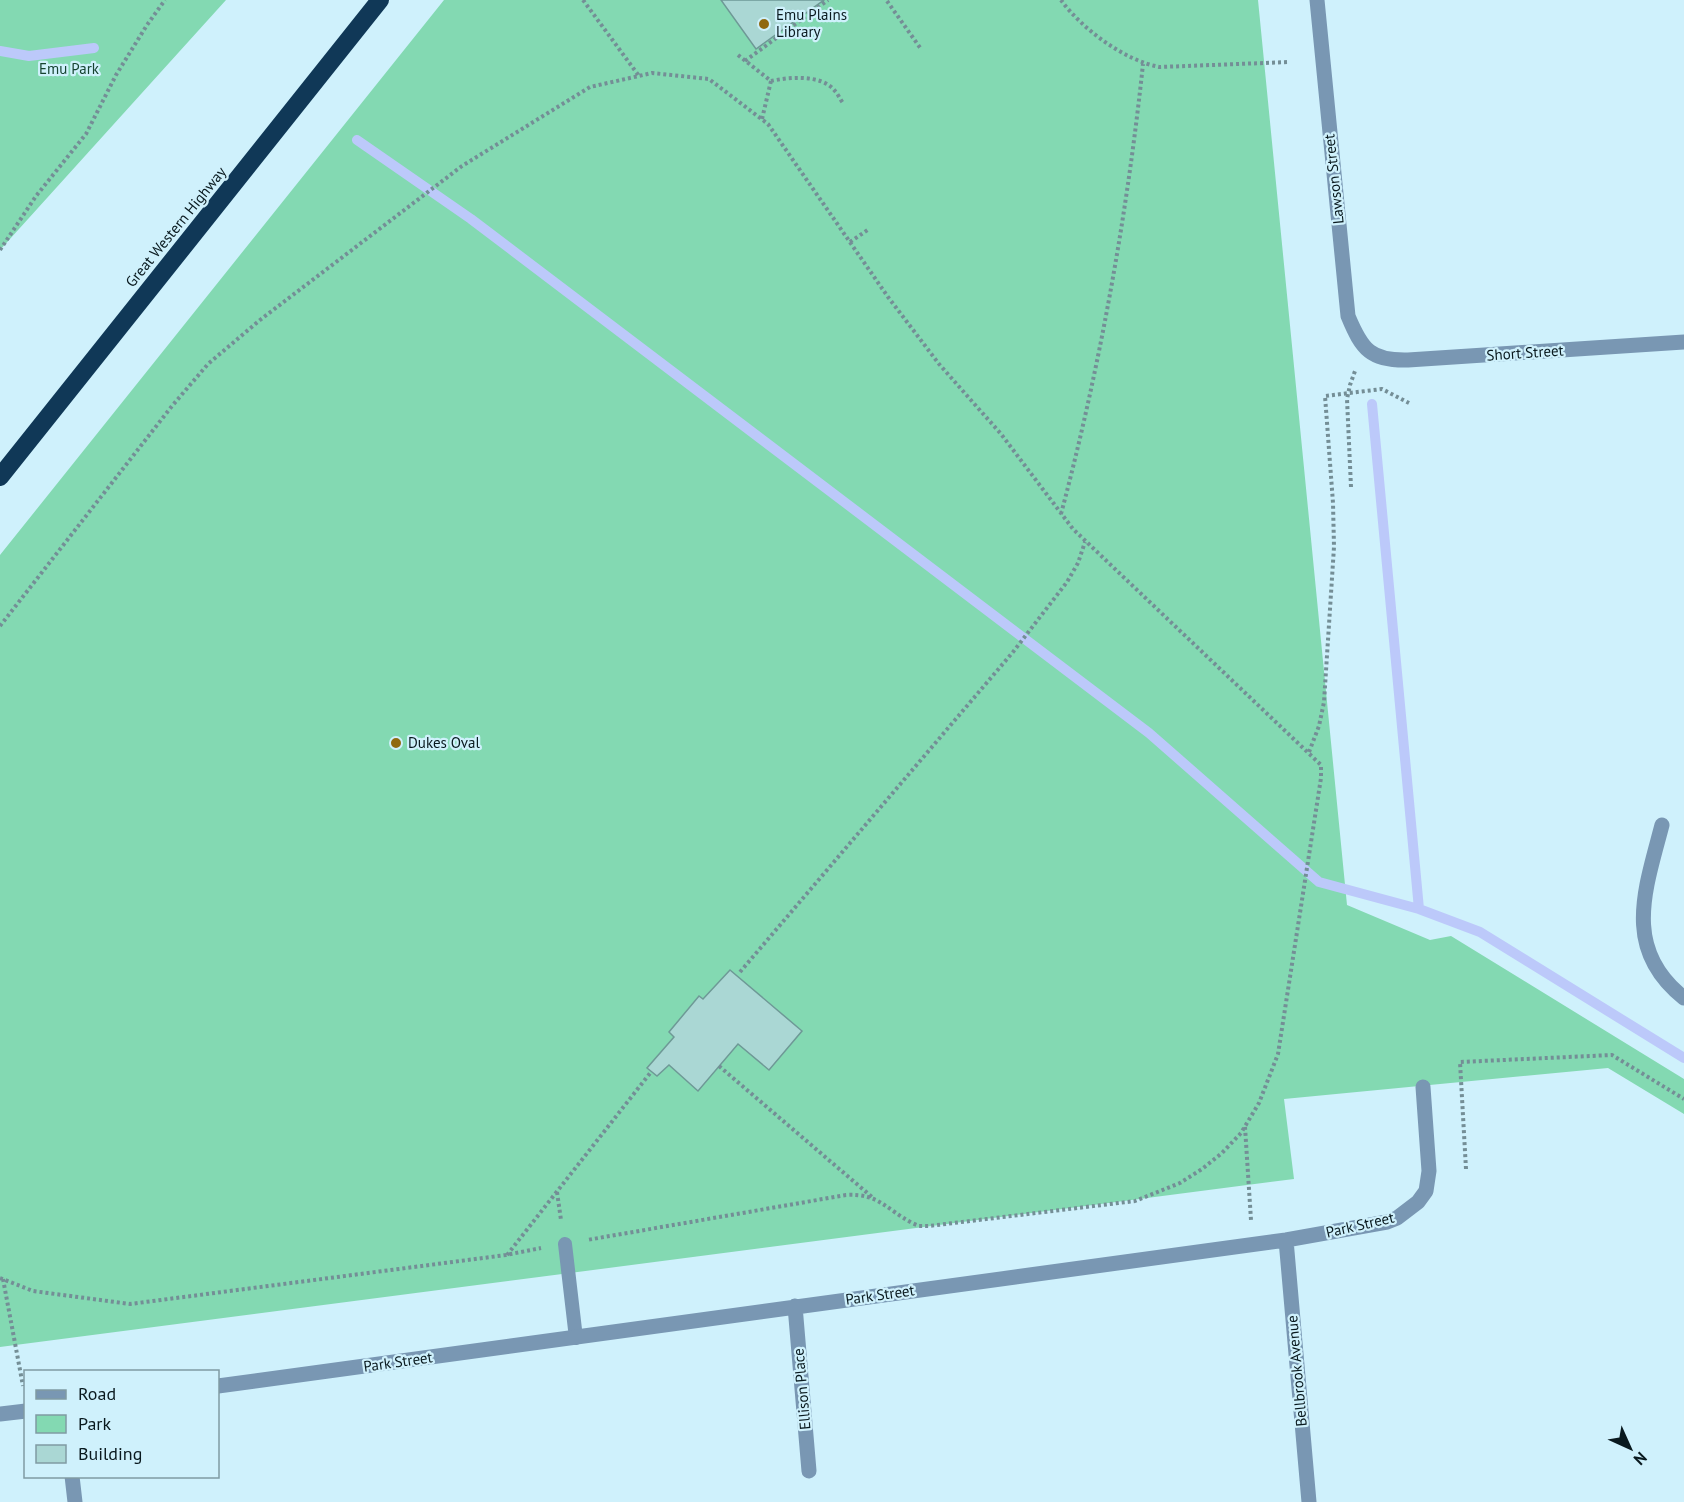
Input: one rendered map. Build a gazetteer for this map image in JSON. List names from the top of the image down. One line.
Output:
{"streets":{"highway":["Great Western Highway"],"street":["Lawson Street","Short Street","Park Street","Bellbrook Avenue","Ellison Place"]},"crossings":[["Lawson Street","Short Street"],["Park Street","Bellbrook Avenue"],["Park Street","Ellison Place"]],"parks":["Emu Park"],"places":["Emu Plains Library","Dukes Oval"],"legend":["Road","Park","Building"],"north":"bottom right"}
